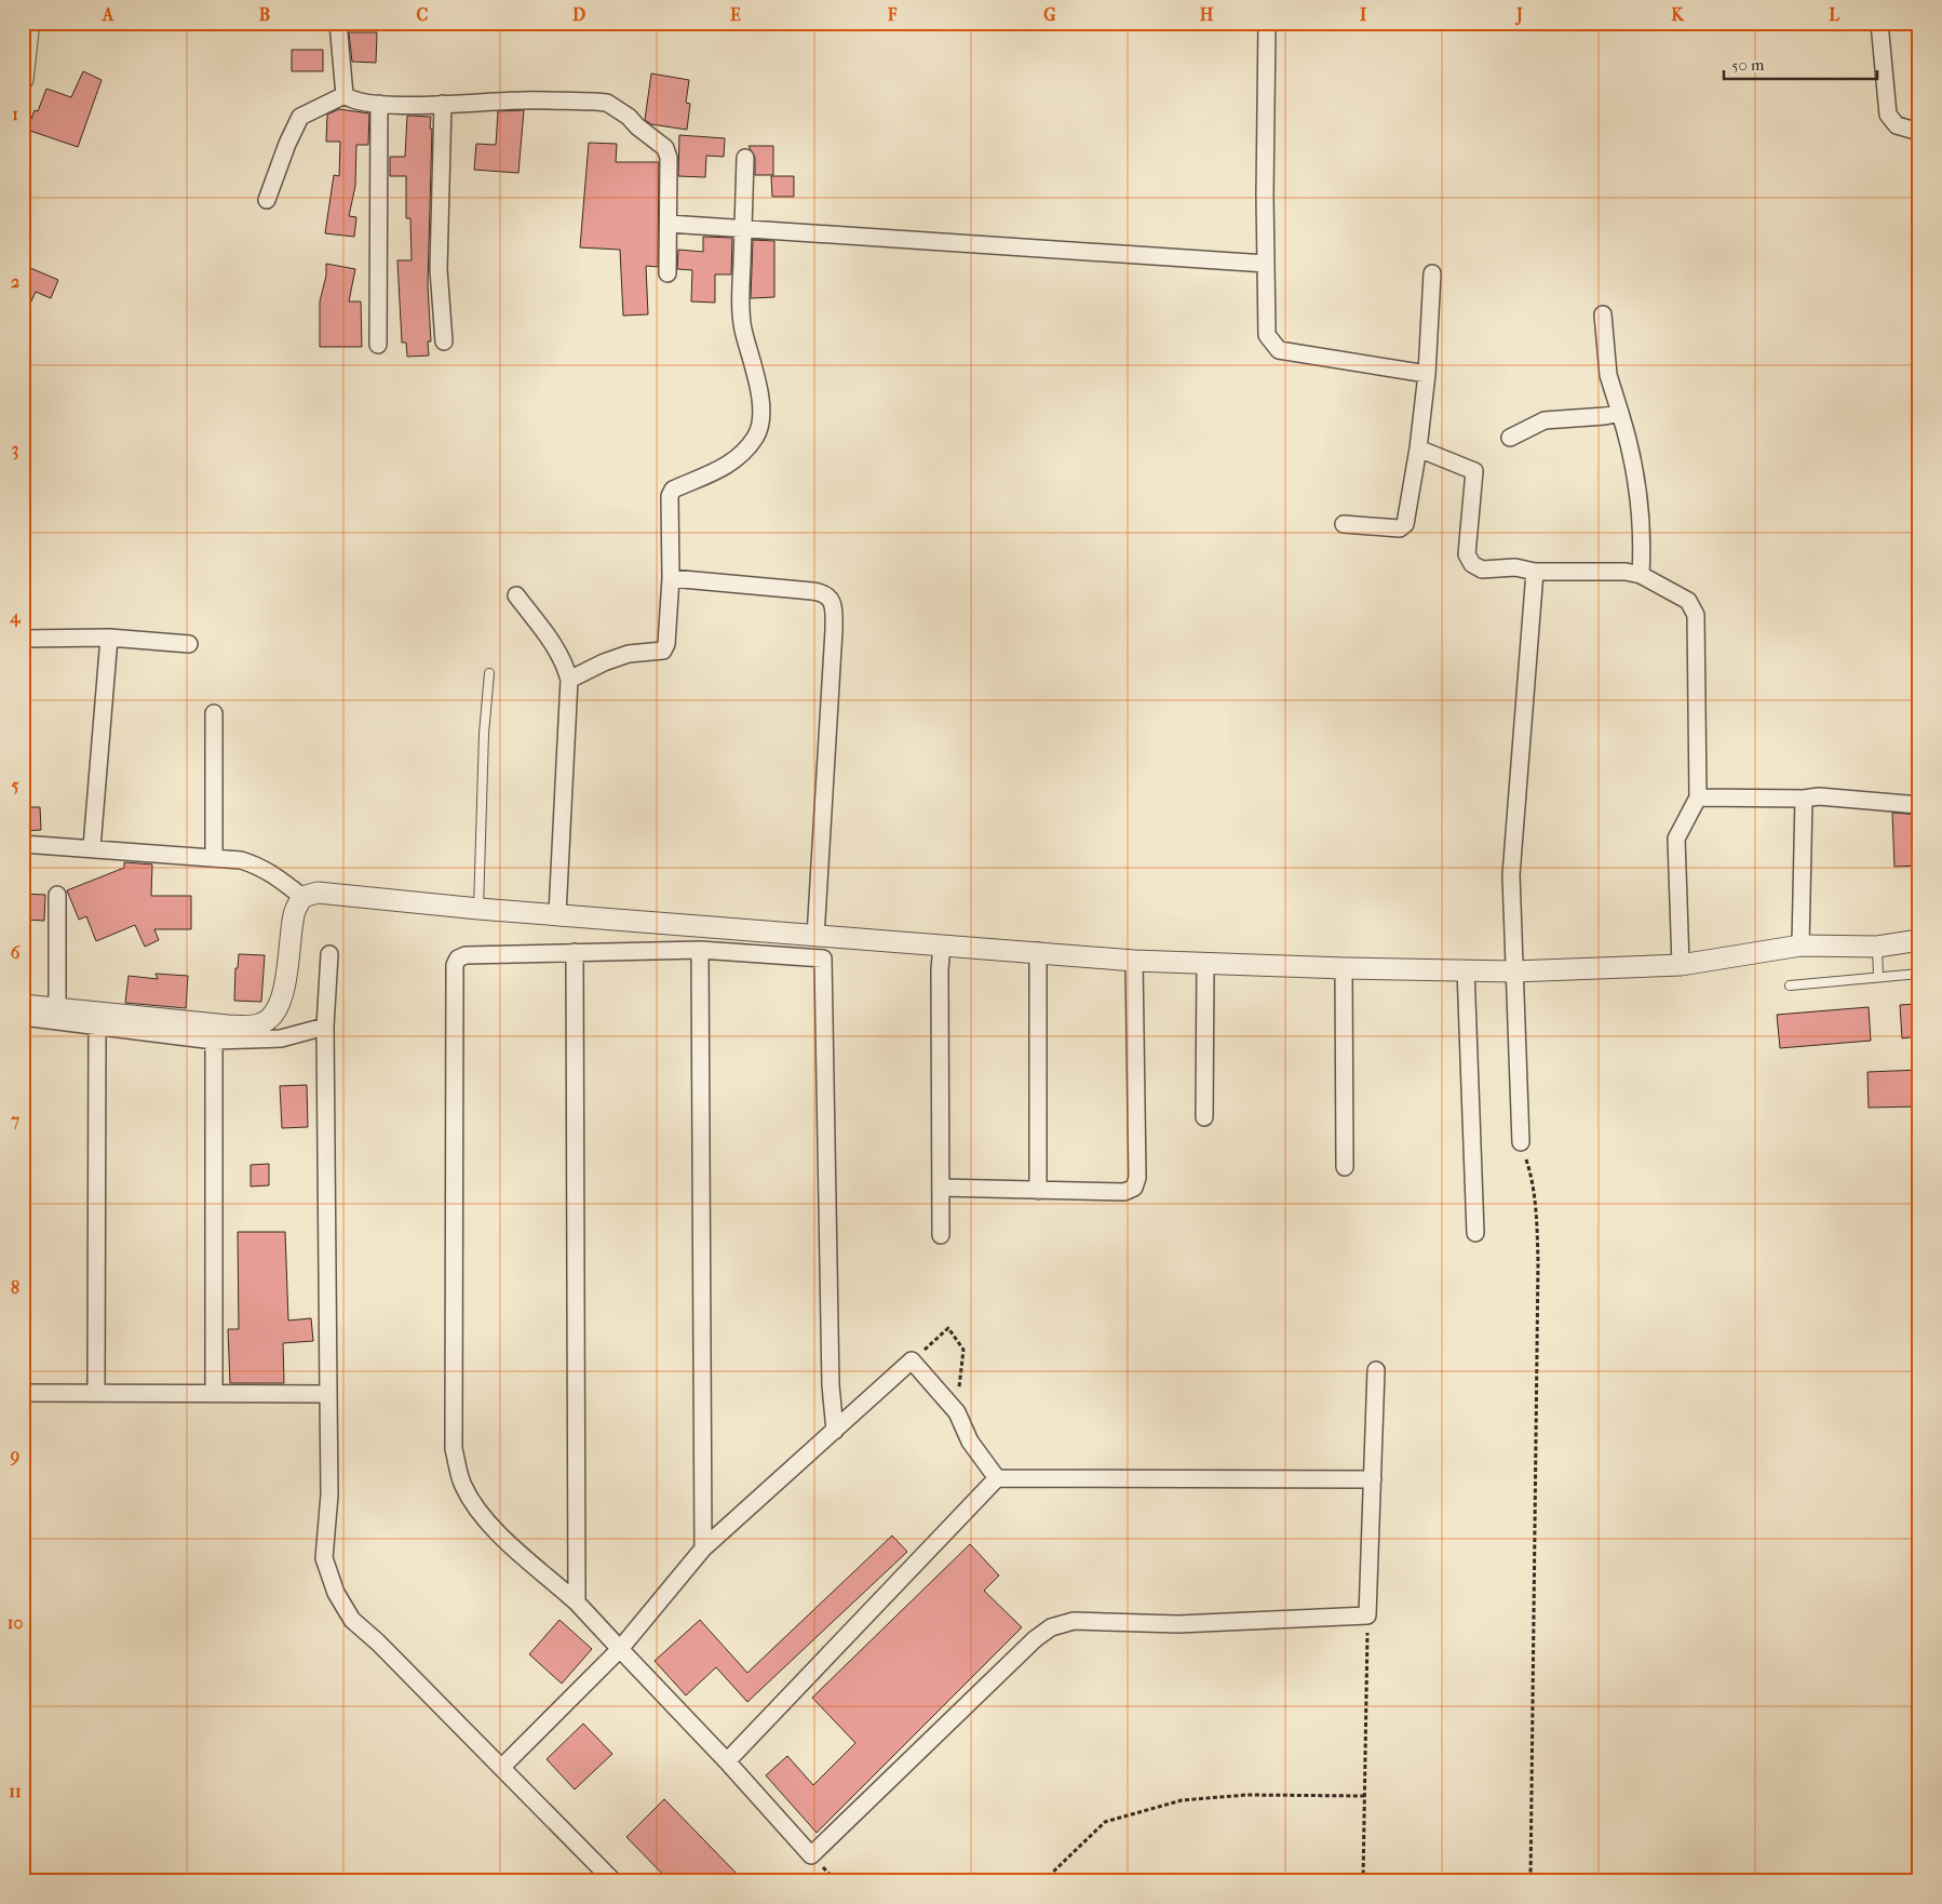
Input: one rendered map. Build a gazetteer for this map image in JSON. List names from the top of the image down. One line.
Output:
{"scale_bar":"50 m","grid":{"columns":["A","B","C","D","E","F","G","H","I","J","K","L"],"rows":["1","2","3","4","5","6","7","8","9","10","11"]}}
